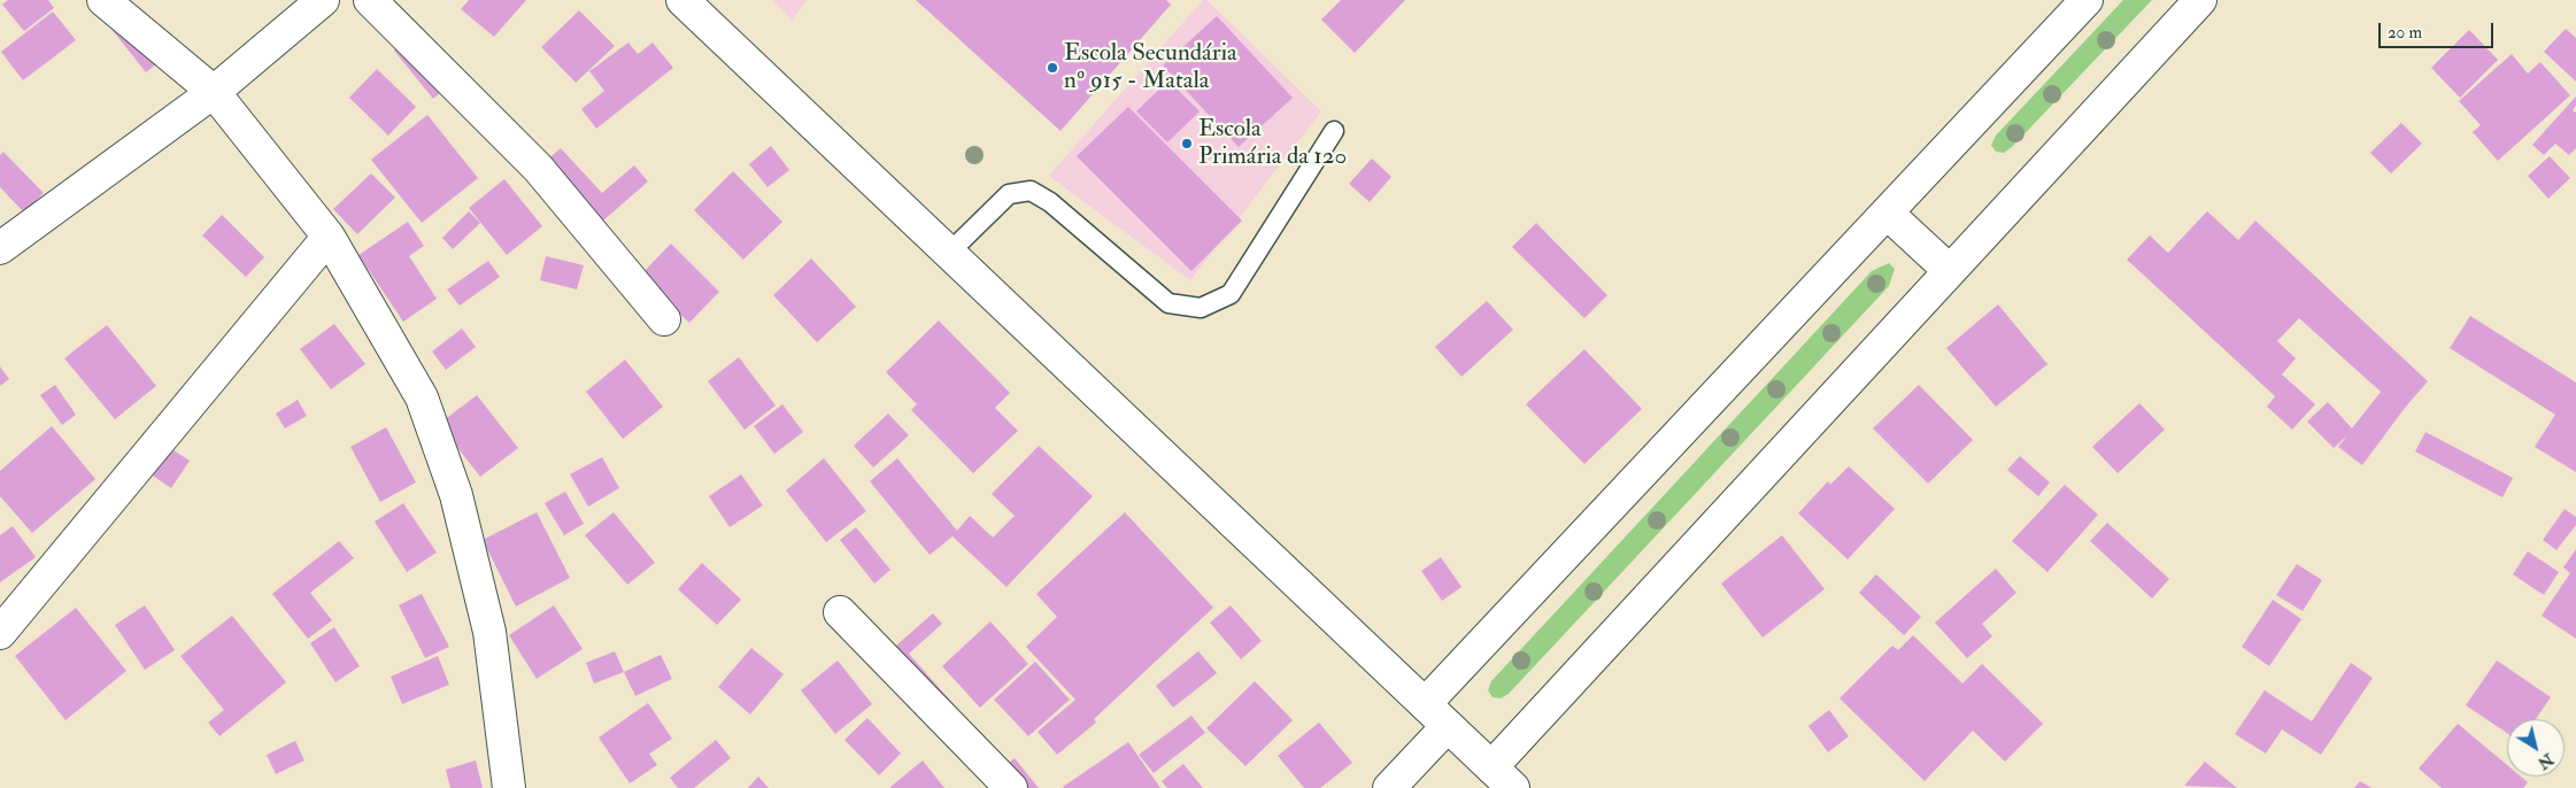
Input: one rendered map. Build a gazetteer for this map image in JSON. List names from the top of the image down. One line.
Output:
{"places":["Escola Secundária nº 915 - Matala","Escola Primária da 120"],"scale_bar":"20 m","north":"bottom right"}
